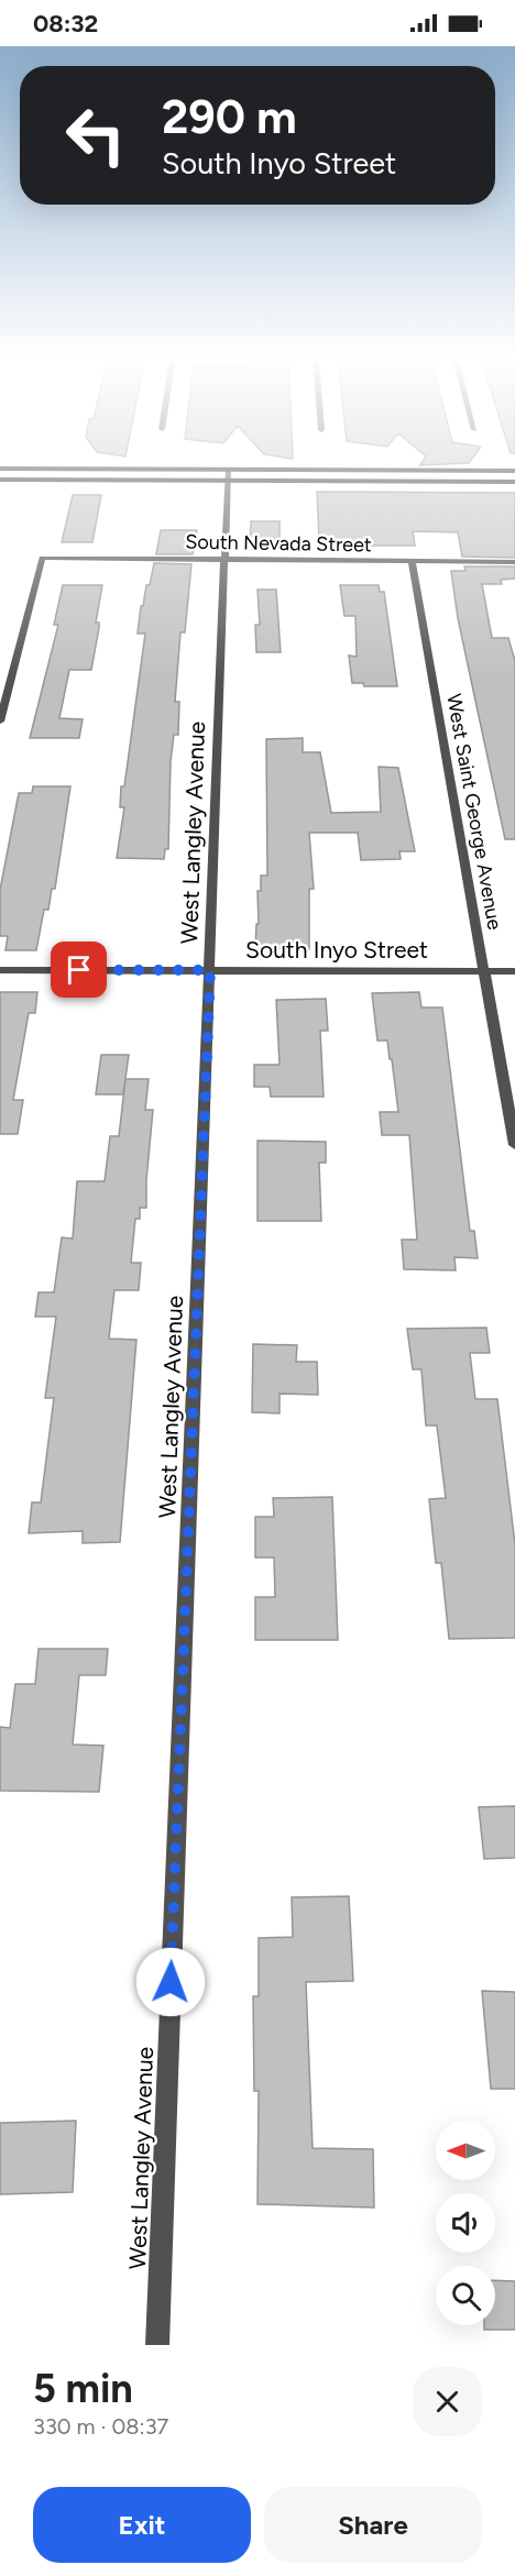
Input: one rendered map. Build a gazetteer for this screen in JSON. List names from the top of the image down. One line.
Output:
{"streets":{"street":["South Nevada Street","West Saint George Avenue","West Langley Avenue","South Inyo Street"]},"crossings":[["South Nevada Street","West Saint George Avenue"],["South Nevada Street","West Langley Avenue"],["West Saint George Avenue","South Inyo Street"],["West Langley Avenue","South Inyo Street"]],"north":"left","page":{"status":"08:32","turn":["290 m","South Inyo Street"],"heading":["5 min","330 m · 08:37"],"buttons":["Exit","Share"]}}
